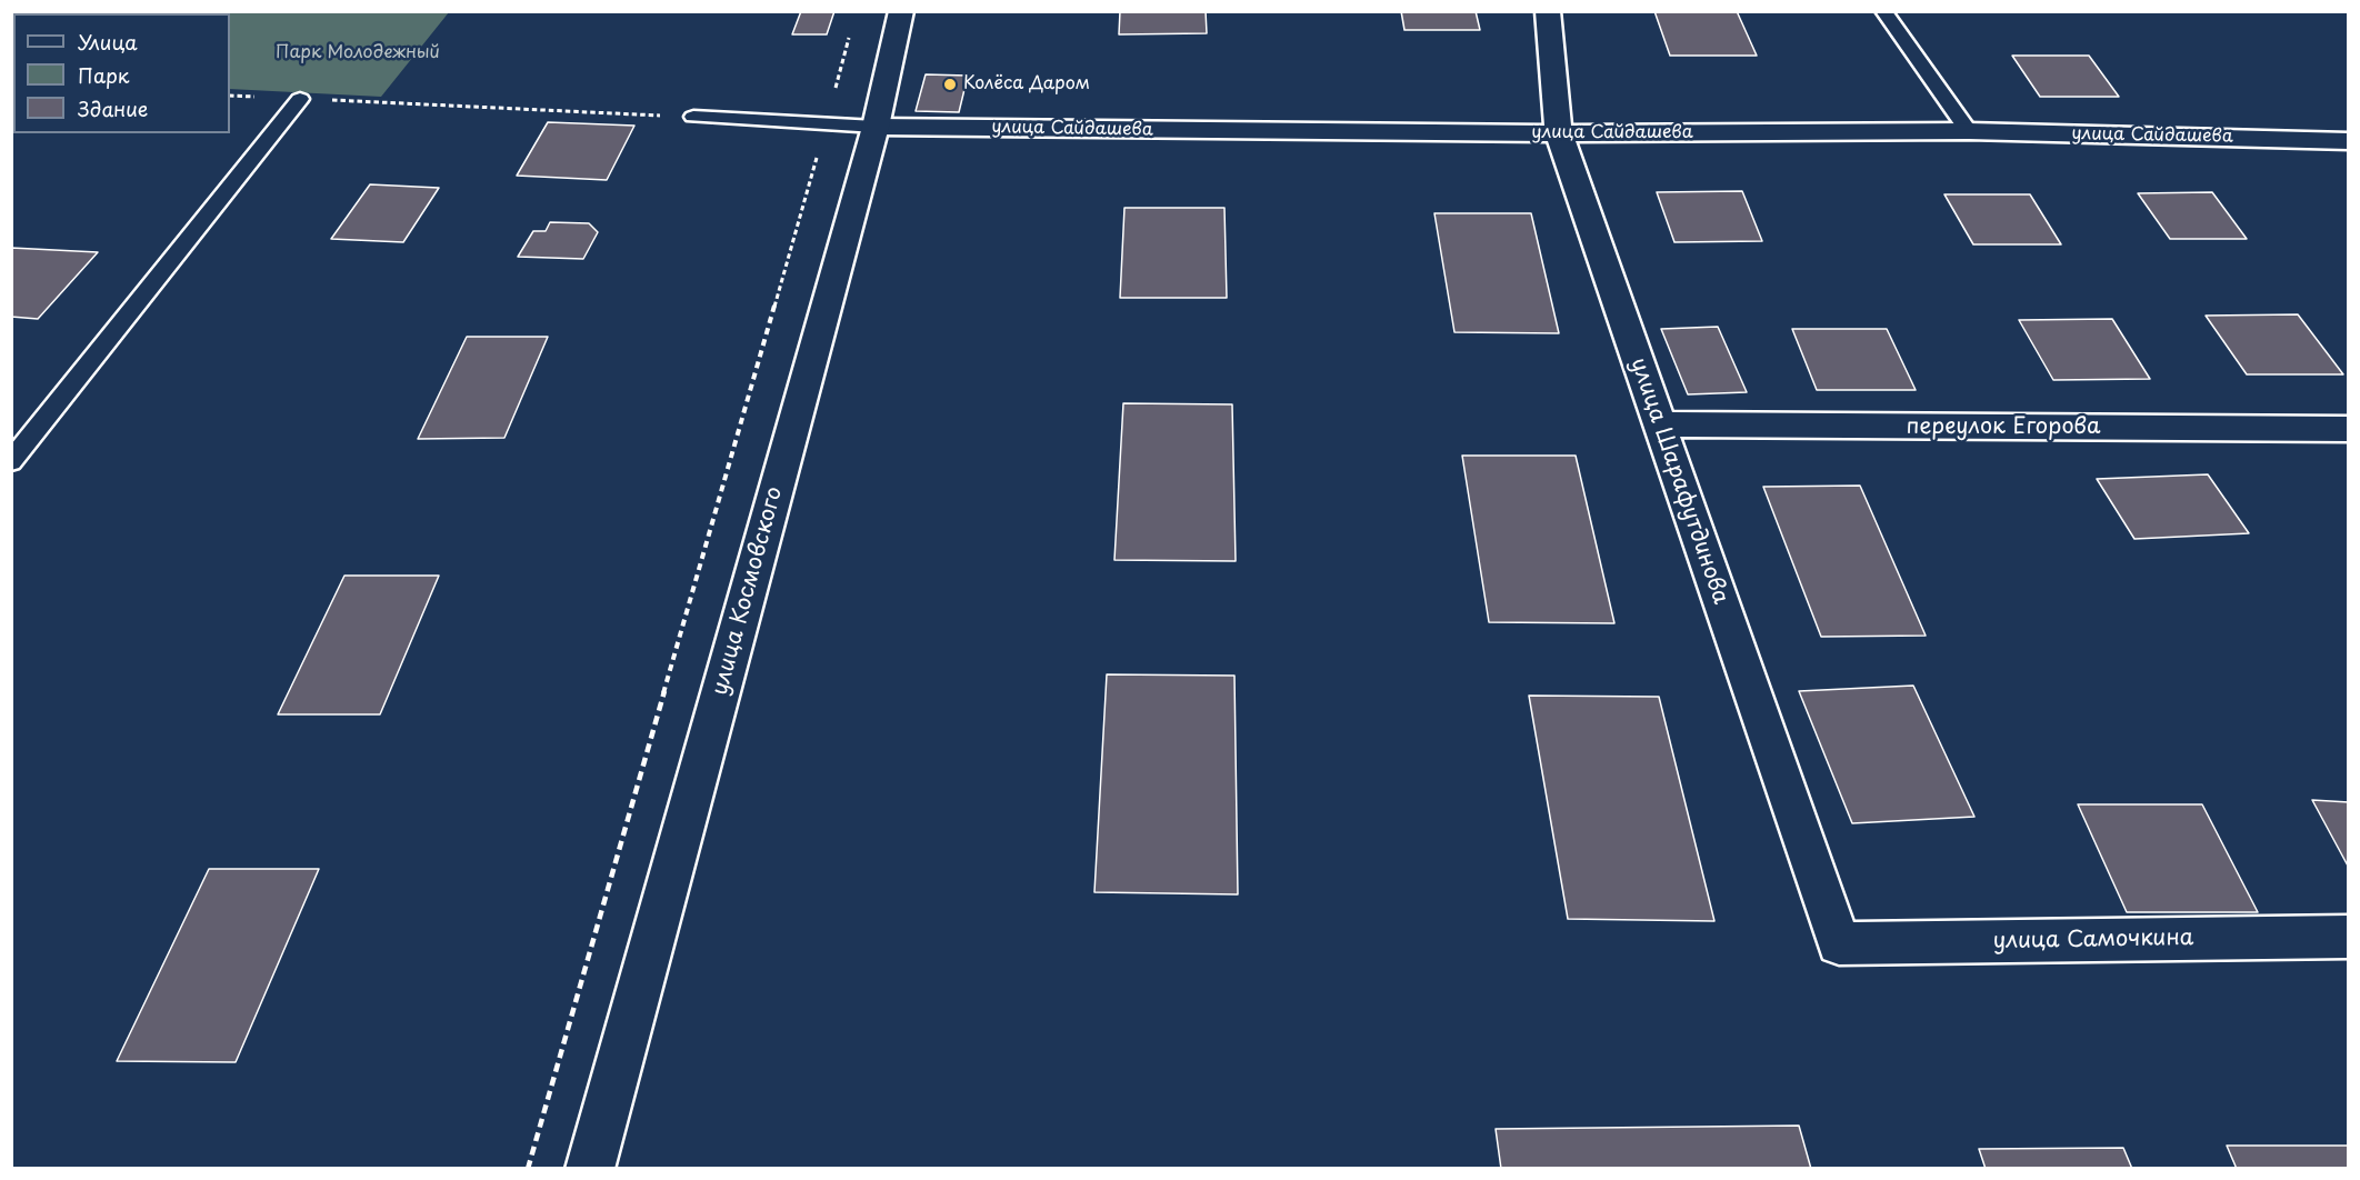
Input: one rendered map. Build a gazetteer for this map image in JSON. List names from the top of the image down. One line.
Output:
{"streets":{"street":["улица Сайдашева","переулок Егорова","улица Шарафутдинова","улица Космовского","улица Самочкина"]},"crossings":[["улица Сайдашева","улица Шарафутдинова"],["улица Сайдашева","улица Космовского"],["переулок Егорова","улица Шарафутдинова"],["улица Шарафутдинова","улица Самочкина"]],"parks":["Парк Молодежный"],"places":["Колёса Даром"],"legend":["Улица","Парк","Здание"]}
